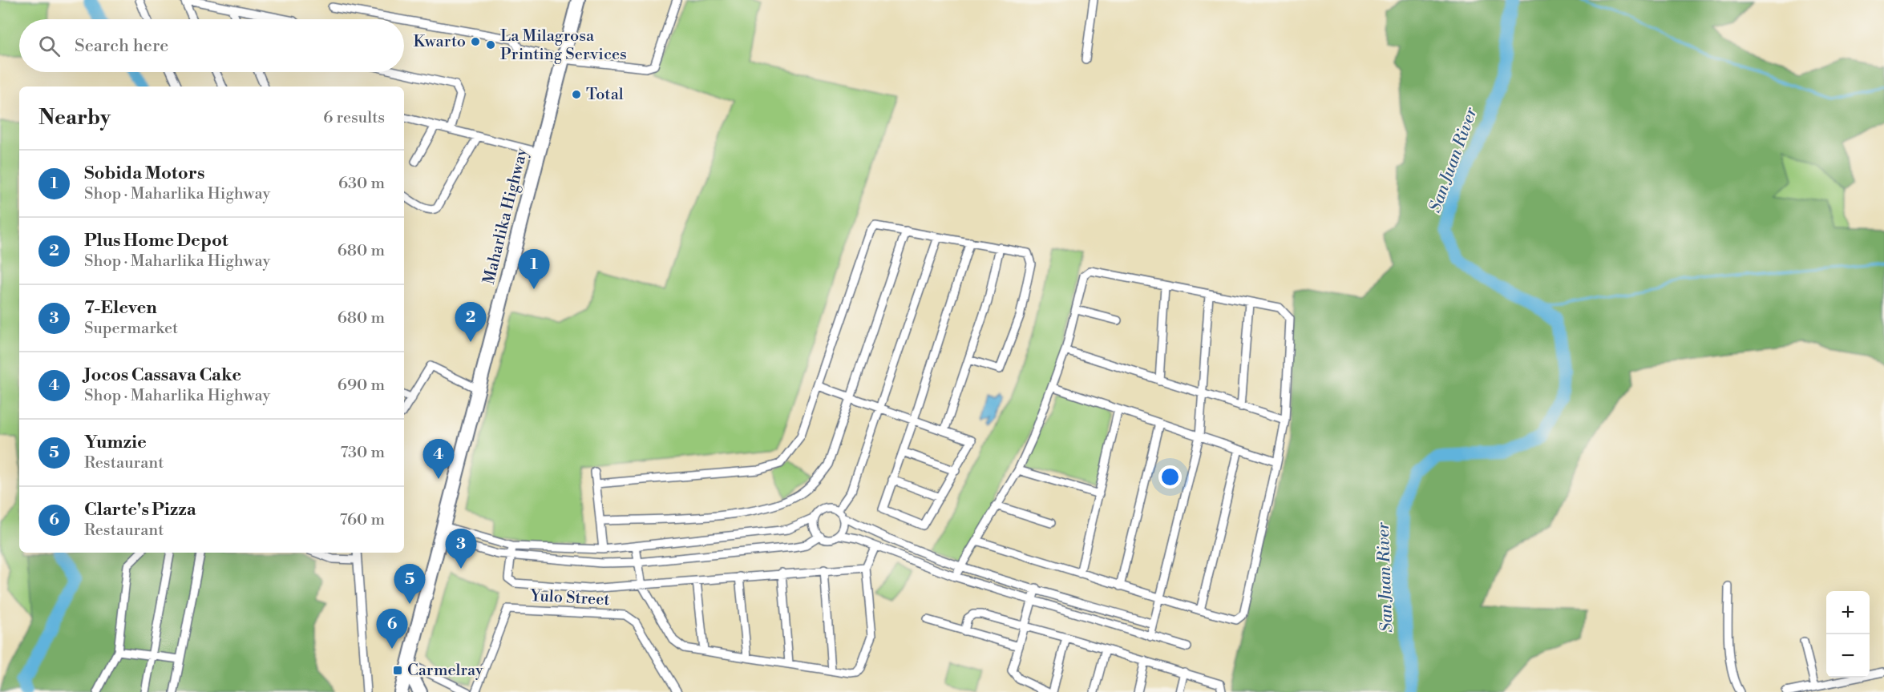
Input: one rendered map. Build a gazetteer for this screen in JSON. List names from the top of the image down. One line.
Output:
{"streets":{"highway":["Maharlika Highway"],"street":["Yulo Street"]},"water":["San Juan River"],"places":{"other":["Kwarto","La Milagrosa Printing Services","Total"],"transit":["Carmelray"]},"page":{"search":"Search here","heading":["Nearby","6 results"],"list":[{"mark":"1","name":"Sobida Motors","note":"Shop · Maharlika Highway","value":"630 m"},{"mark":"2","name":"Plus Home Depot","note":"Shop · Maharlika Highway","value":"680 m"},{"mark":"3","name":"7-Eleven","note":"Supermarket","value":"680 m"},{"mark":"4","name":"Jocos Cassava Cake","note":"Shop · Maharlika Highway","value":"690 m"},{"mark":"5","name":"Yumzie","note":"Restaurant","value":"730 m"},{"mark":"6","name":"Clarte's Pizza","note":"Restaurant","value":"760 m"}],"pins":["1","2","4","3","5","6"],"map_buttons":["+","−"]}}
